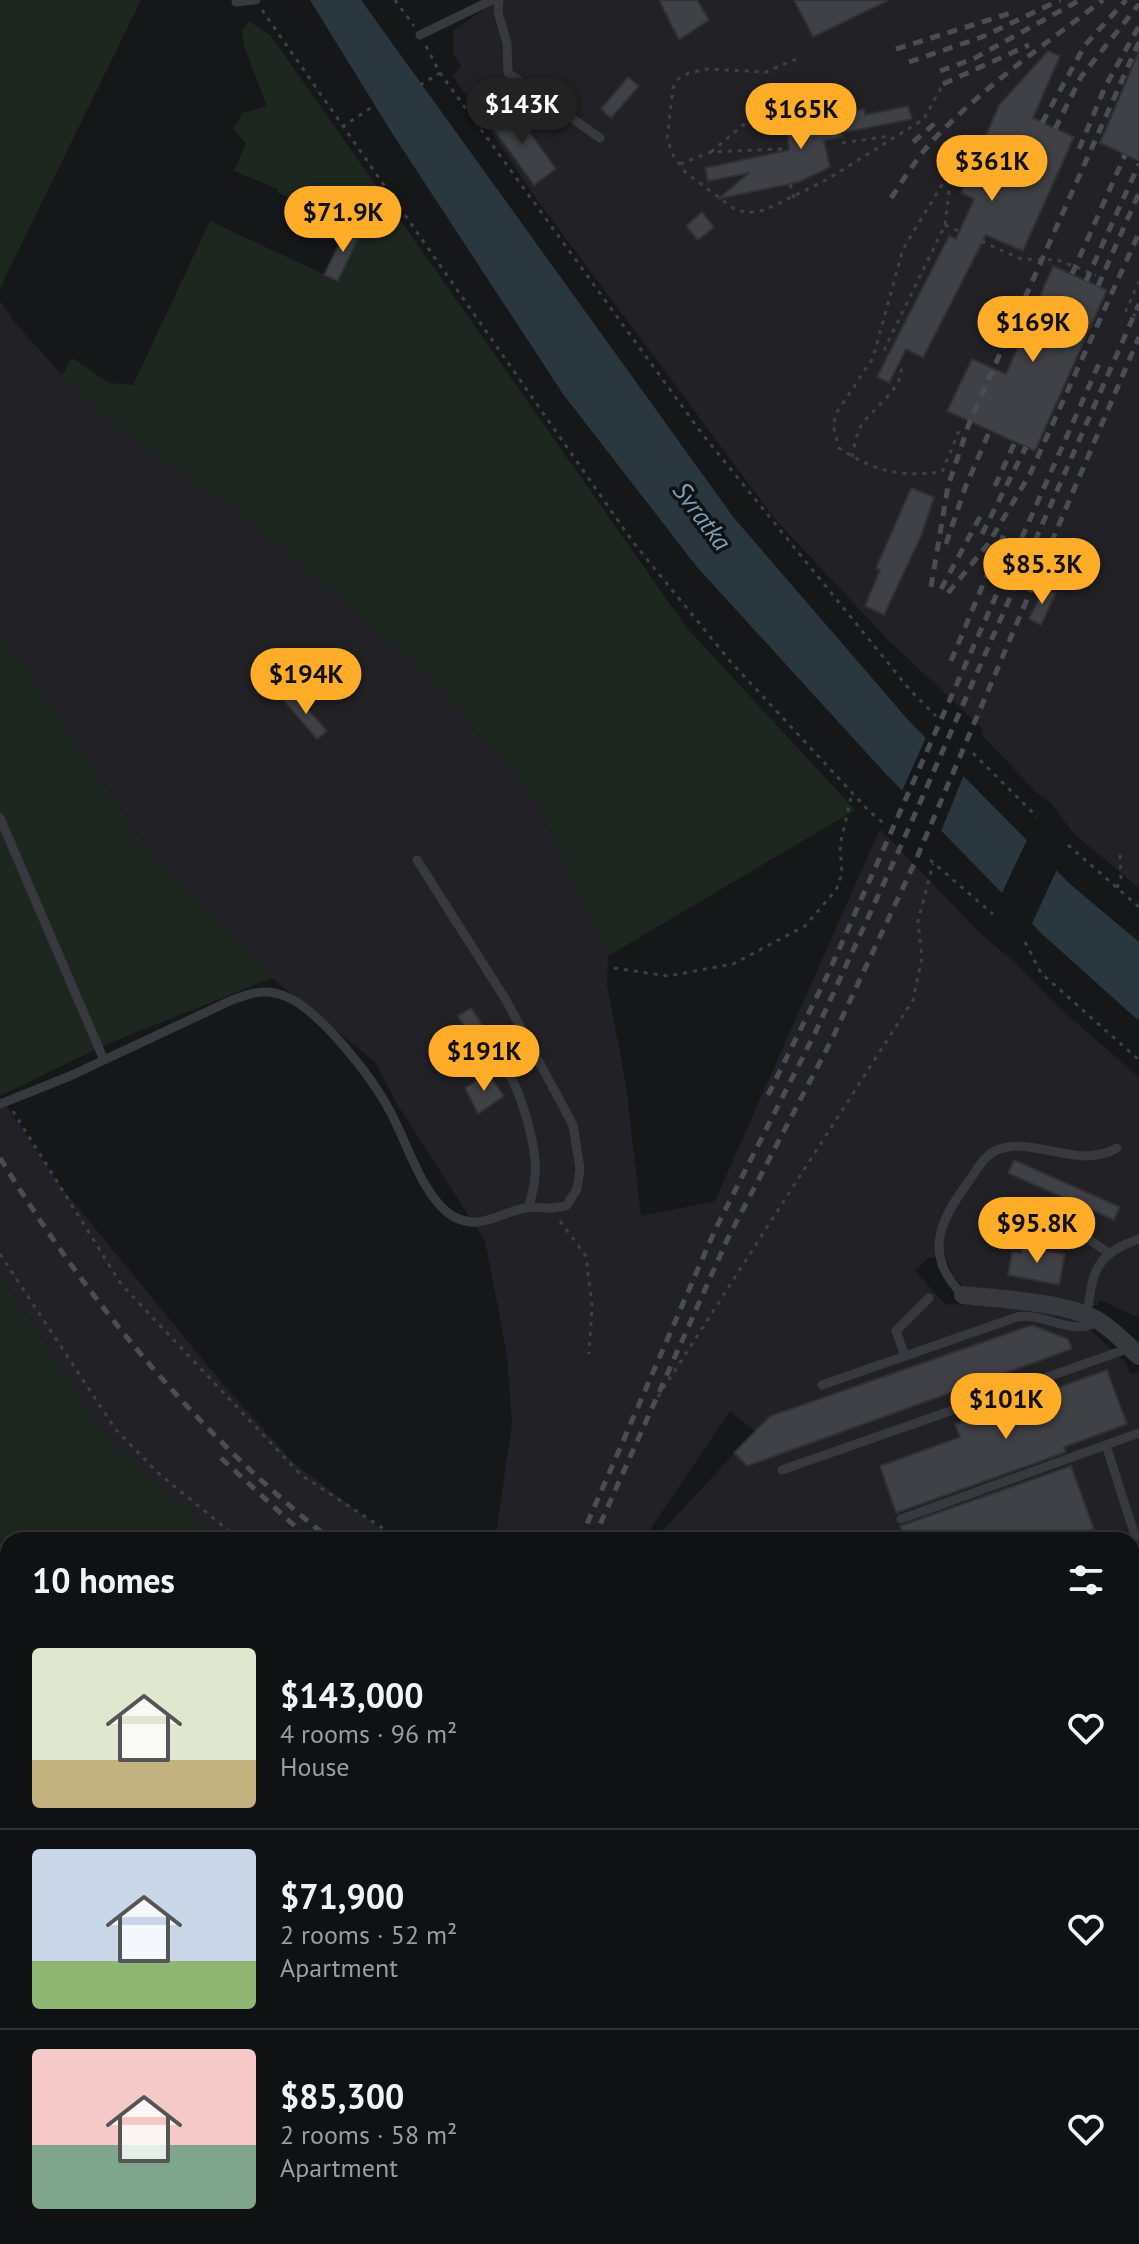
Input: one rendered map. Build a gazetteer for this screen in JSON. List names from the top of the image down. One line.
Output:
{"water":["Svratka"],"page":{"price":["$143K","$165K","$361K","$71.9K","$169K","$85.3K","$194K","$191K","$95.8K","$101K"],"heading":"10 homes","list":[{"name":"$143,000","note":"4 rooms · 96 m² · House"},{"name":"$71,900","note":"2 rooms · 52 m² · Apartment"},{"name":"$85,300","note":"2 rooms · 58 m² · Apartment"}]}}
